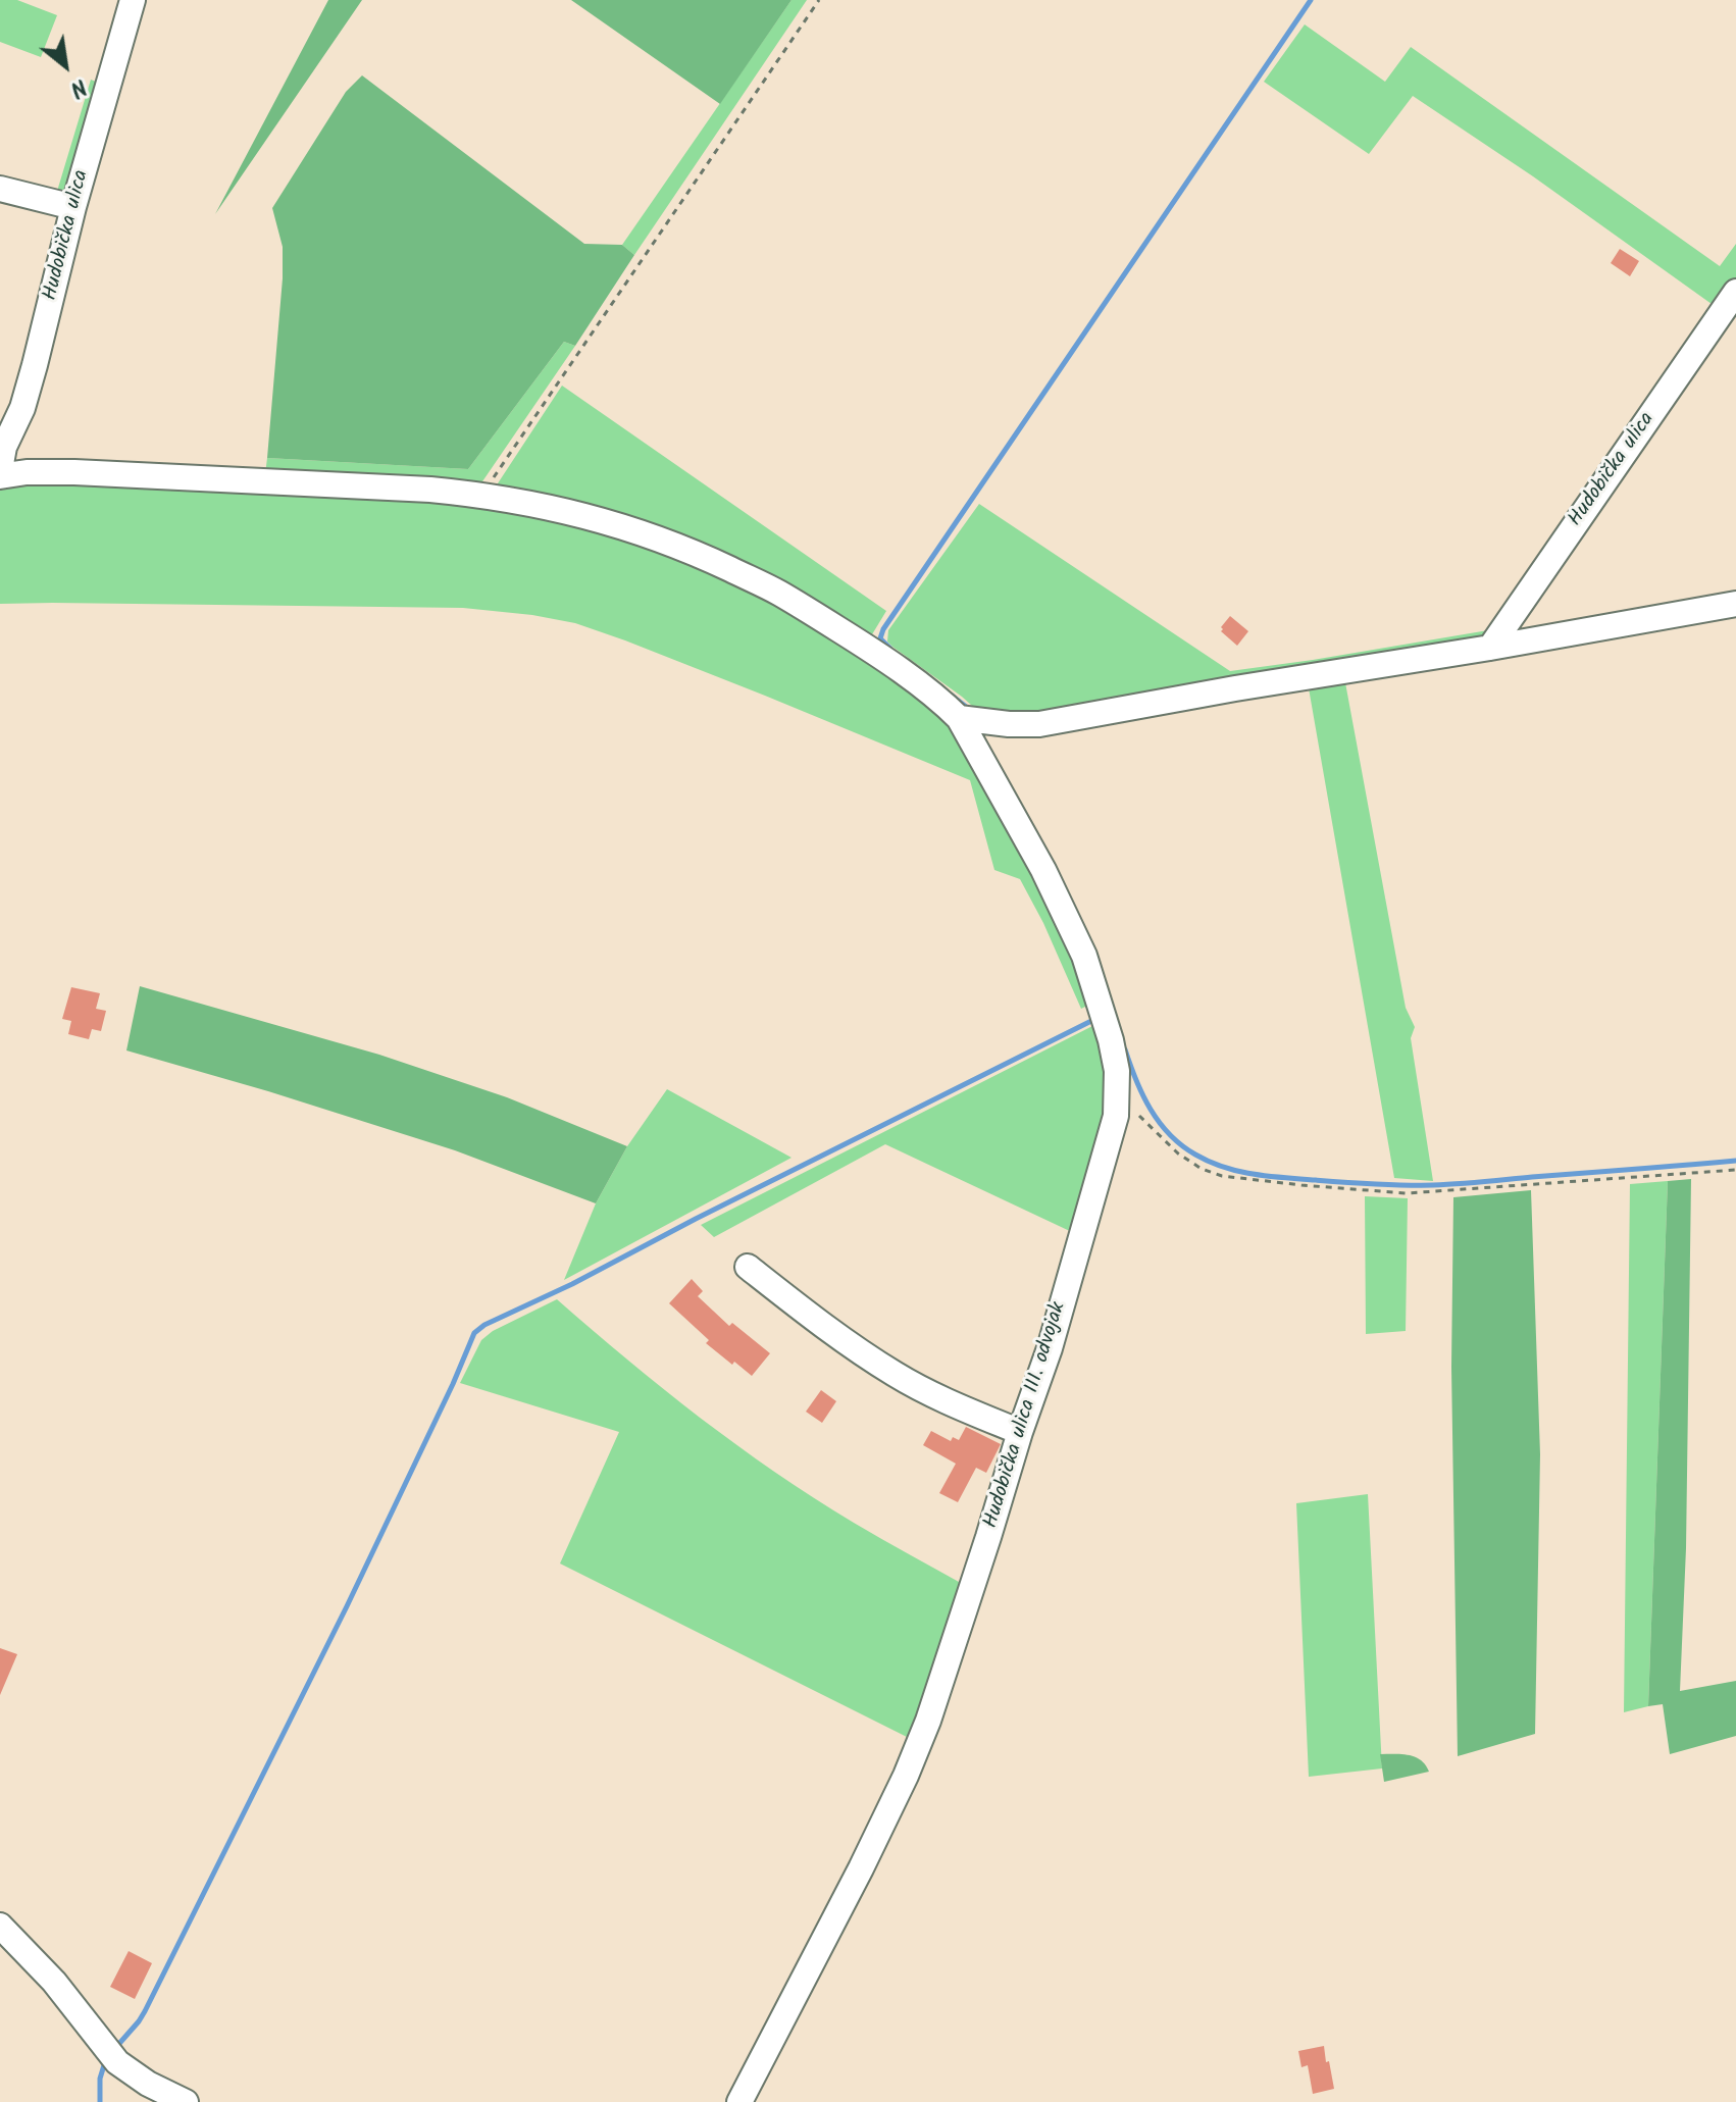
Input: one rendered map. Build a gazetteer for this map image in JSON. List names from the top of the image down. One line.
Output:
{"streets":{"street":["Hudobička ulica","Hudobička ulica III. odvojak"]},"north":"bottom right"}
